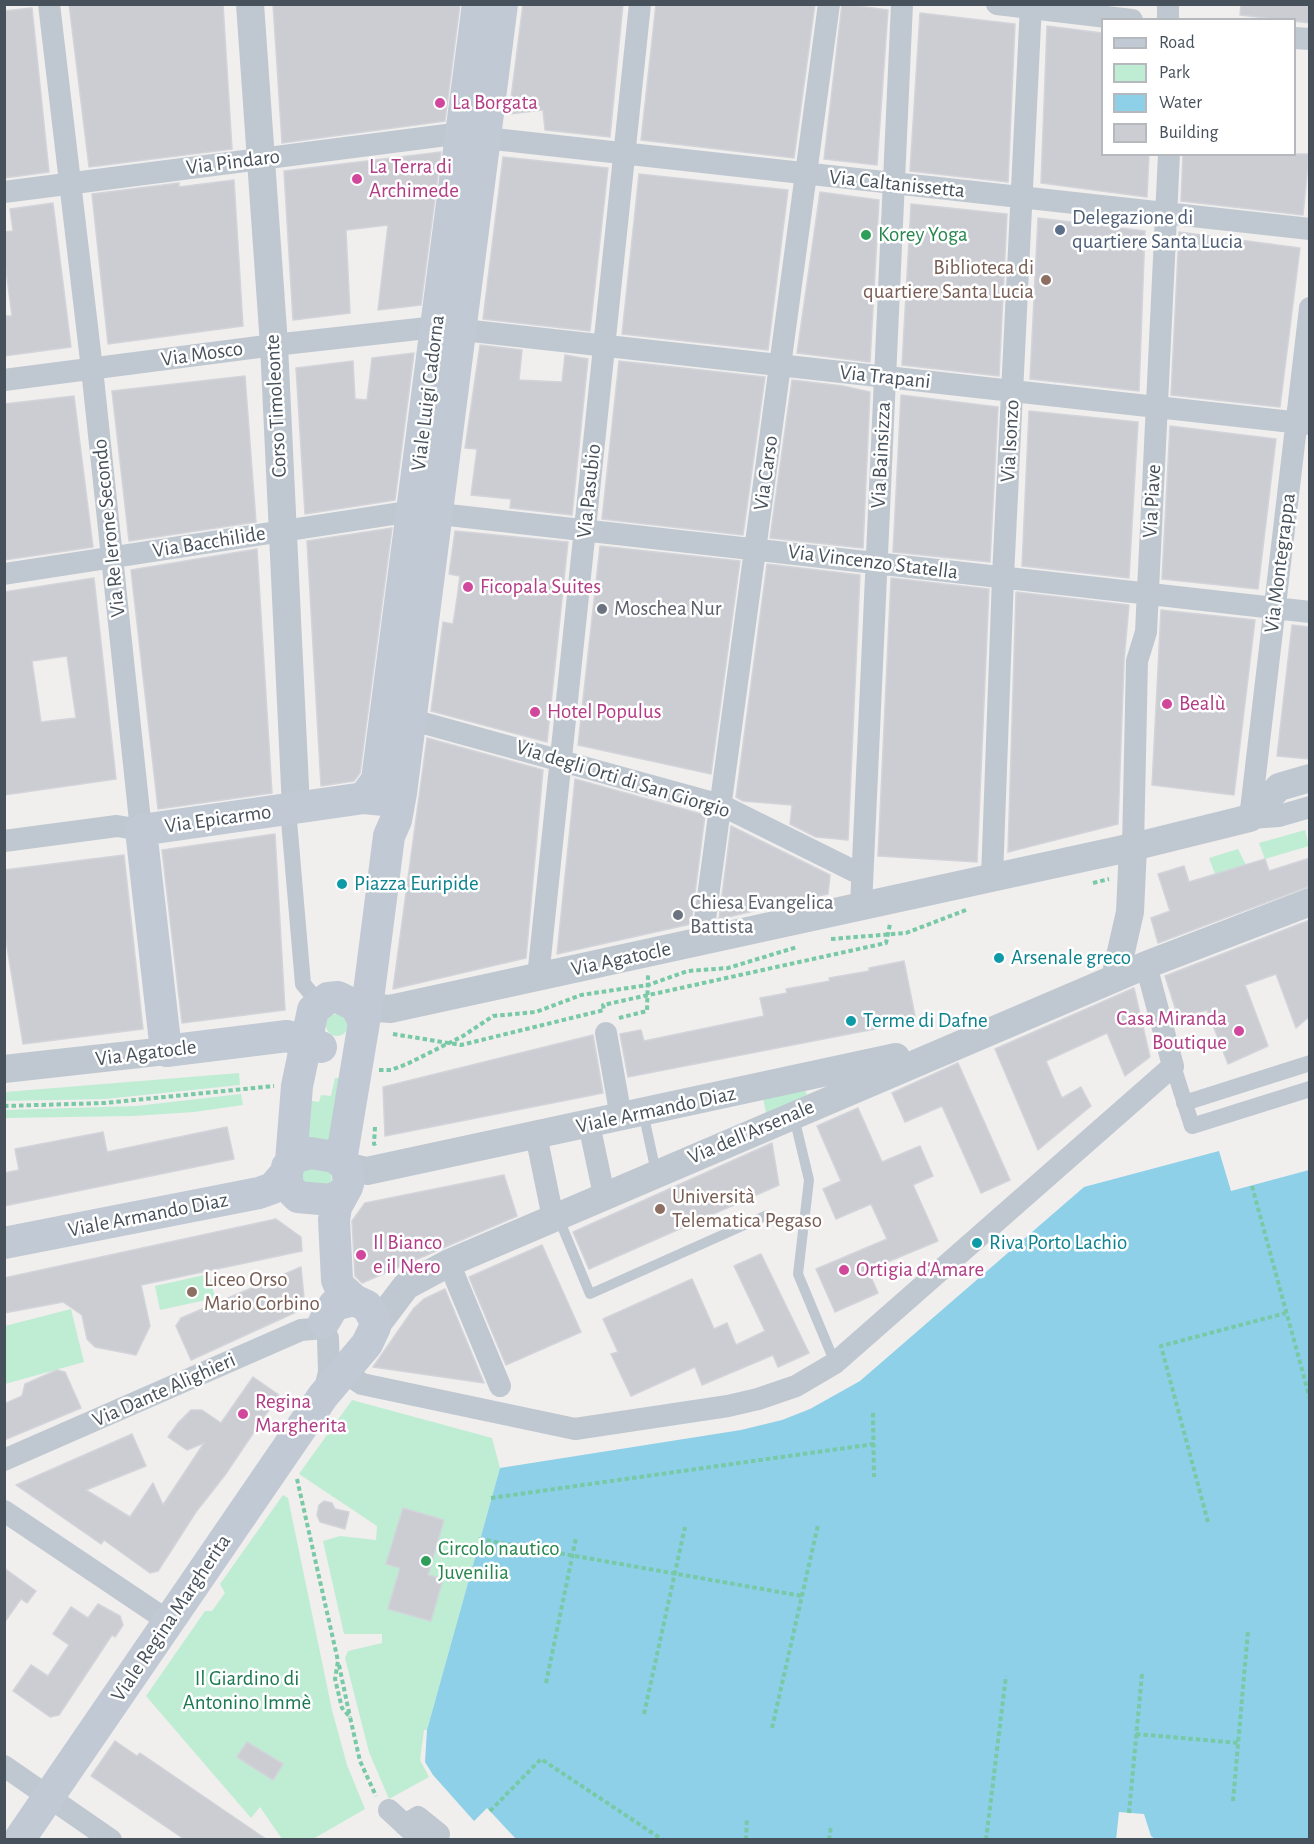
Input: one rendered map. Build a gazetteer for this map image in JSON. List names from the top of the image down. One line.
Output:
{"streets":{"main road":["Viale Luigi Cadorna","Via Re Ierone Secondo","Via Epicarmo","Via Agatocle","Viale Armando Diaz","Viale Regina Margherita"],"street":["Via Pindaro","Via Caltanissetta","Via Mosco","Via Trapani","Corso Timoleonte","Via Isonzo","Via Bainsizza","Via Carso","Via Pasubio","Via Piave","Via Bacchilide","Via Vincenzo Statella","Via Montegrappa","Via degli Orti di San Giorgio","Via dell'Arsenale","Via Dante Alighieri"]},"crossings":[["Via Pindaro","Via Caltanissetta"],["Via Pindaro","Viale Luigi Cadorna"],["Via Pindaro","Corso Timoleonte"],["Via Pindaro","Via Re Ierone Secondo"],["Via Caltanissetta","Viale Luigi Cadorna"],["Via Caltanissetta","Via Isonzo"],["Via Caltanissetta","Via Bainsizza"],["Via Caltanissetta","Via Carso"],["Via Caltanissetta","Via Pasubio"],["Via Caltanissetta","Via Piave"],["Via Mosco","Via Trapani"],["Via Mosco","Viale Luigi Cadorna"],["Via Mosco","Corso Timoleonte"],["Via Mosco","Via Re Ierone Secondo"],["Via Trapani","Viale Luigi Cadorna"],["Via Trapani","Via Isonzo"],["Via Trapani","Via Bainsizza"],["Via Trapani","Via Carso"],["Via Trapani","Via Pasubio"],["Via Trapani","Via Piave"],["Via Trapani","Via Montegrappa"],["Viale Luigi Cadorna","Via Bacchilide"],["Viale Luigi Cadorna","Via Vincenzo Statella"],["Viale Luigi Cadorna","Via degli Orti di San Giorgio"],["Viale Luigi Cadorna","Via Epicarmo"],["Corso Timoleonte","Via Bacchilide"],["Corso Timoleonte","Via Epicarmo"],["Via Isonzo","Via Vincenzo Statella"],["Via Isonzo","Via Agatocle"],["Via Bainsizza","Via Vincenzo Statella"],["Via Bainsizza","Via degli Orti di San Giorgio"],["Via Bainsizza","Via Agatocle"],["Via Carso","Via Vincenzo Statella"],["Via Carso","Via degli Orti di San Giorgio"],["Via Carso","Via Agatocle"],["Via Pasubio","Via Vincenzo Statella"],["Via Pasubio","Via degli Orti di San Giorgio"],["Via Pasubio","Via Agatocle"],["Via Piave","Via Vincenzo Statella"],["Via Piave","Via Agatocle"],["Via Re Ierone Secondo","Via Bacchilide"],["Via Re Ierone Secondo","Via Epicarmo"],["Via Re Ierone Secondo","Via Agatocle"],["Via Bacchilide","Via Vincenzo Statella"],["Via Vincenzo Statella","Via Montegrappa"],["Via Montegrappa","Via Agatocle"],["Viale Armando Diaz","Via dell'Arsenale"],["Via dell'Arsenale","Via Dante Alighieri"],["Via dell'Arsenale","Viale Regina Margherita"],["Via Dante Alighieri","Viale Regina Margherita"]],"parks":["Il Giardino di Antonino Immè"],"places":["La Borgata","La Terra di Archimede","Delegazione di quartiere Santa Lucia","Korey Yoga","Biblioteca di quartiere Santa Lucia","Ficopala Suites","Moschea Nur","Bealù","Hotel Populus","Piazza Euripide","Chiesa Evangelica Battista","Arsenale greco","Terme di Dafne","Casa Miranda Boutique","Università Telematica Pegaso","Riva Porto Lachio","Il Bianco e il Nero","Ortigia d'Amare","Liceo Orso Mario Corbino","Regina Margherita","Circolo nautico Juvenilia"],"legend":["Road","Park","Water","Building"]}
